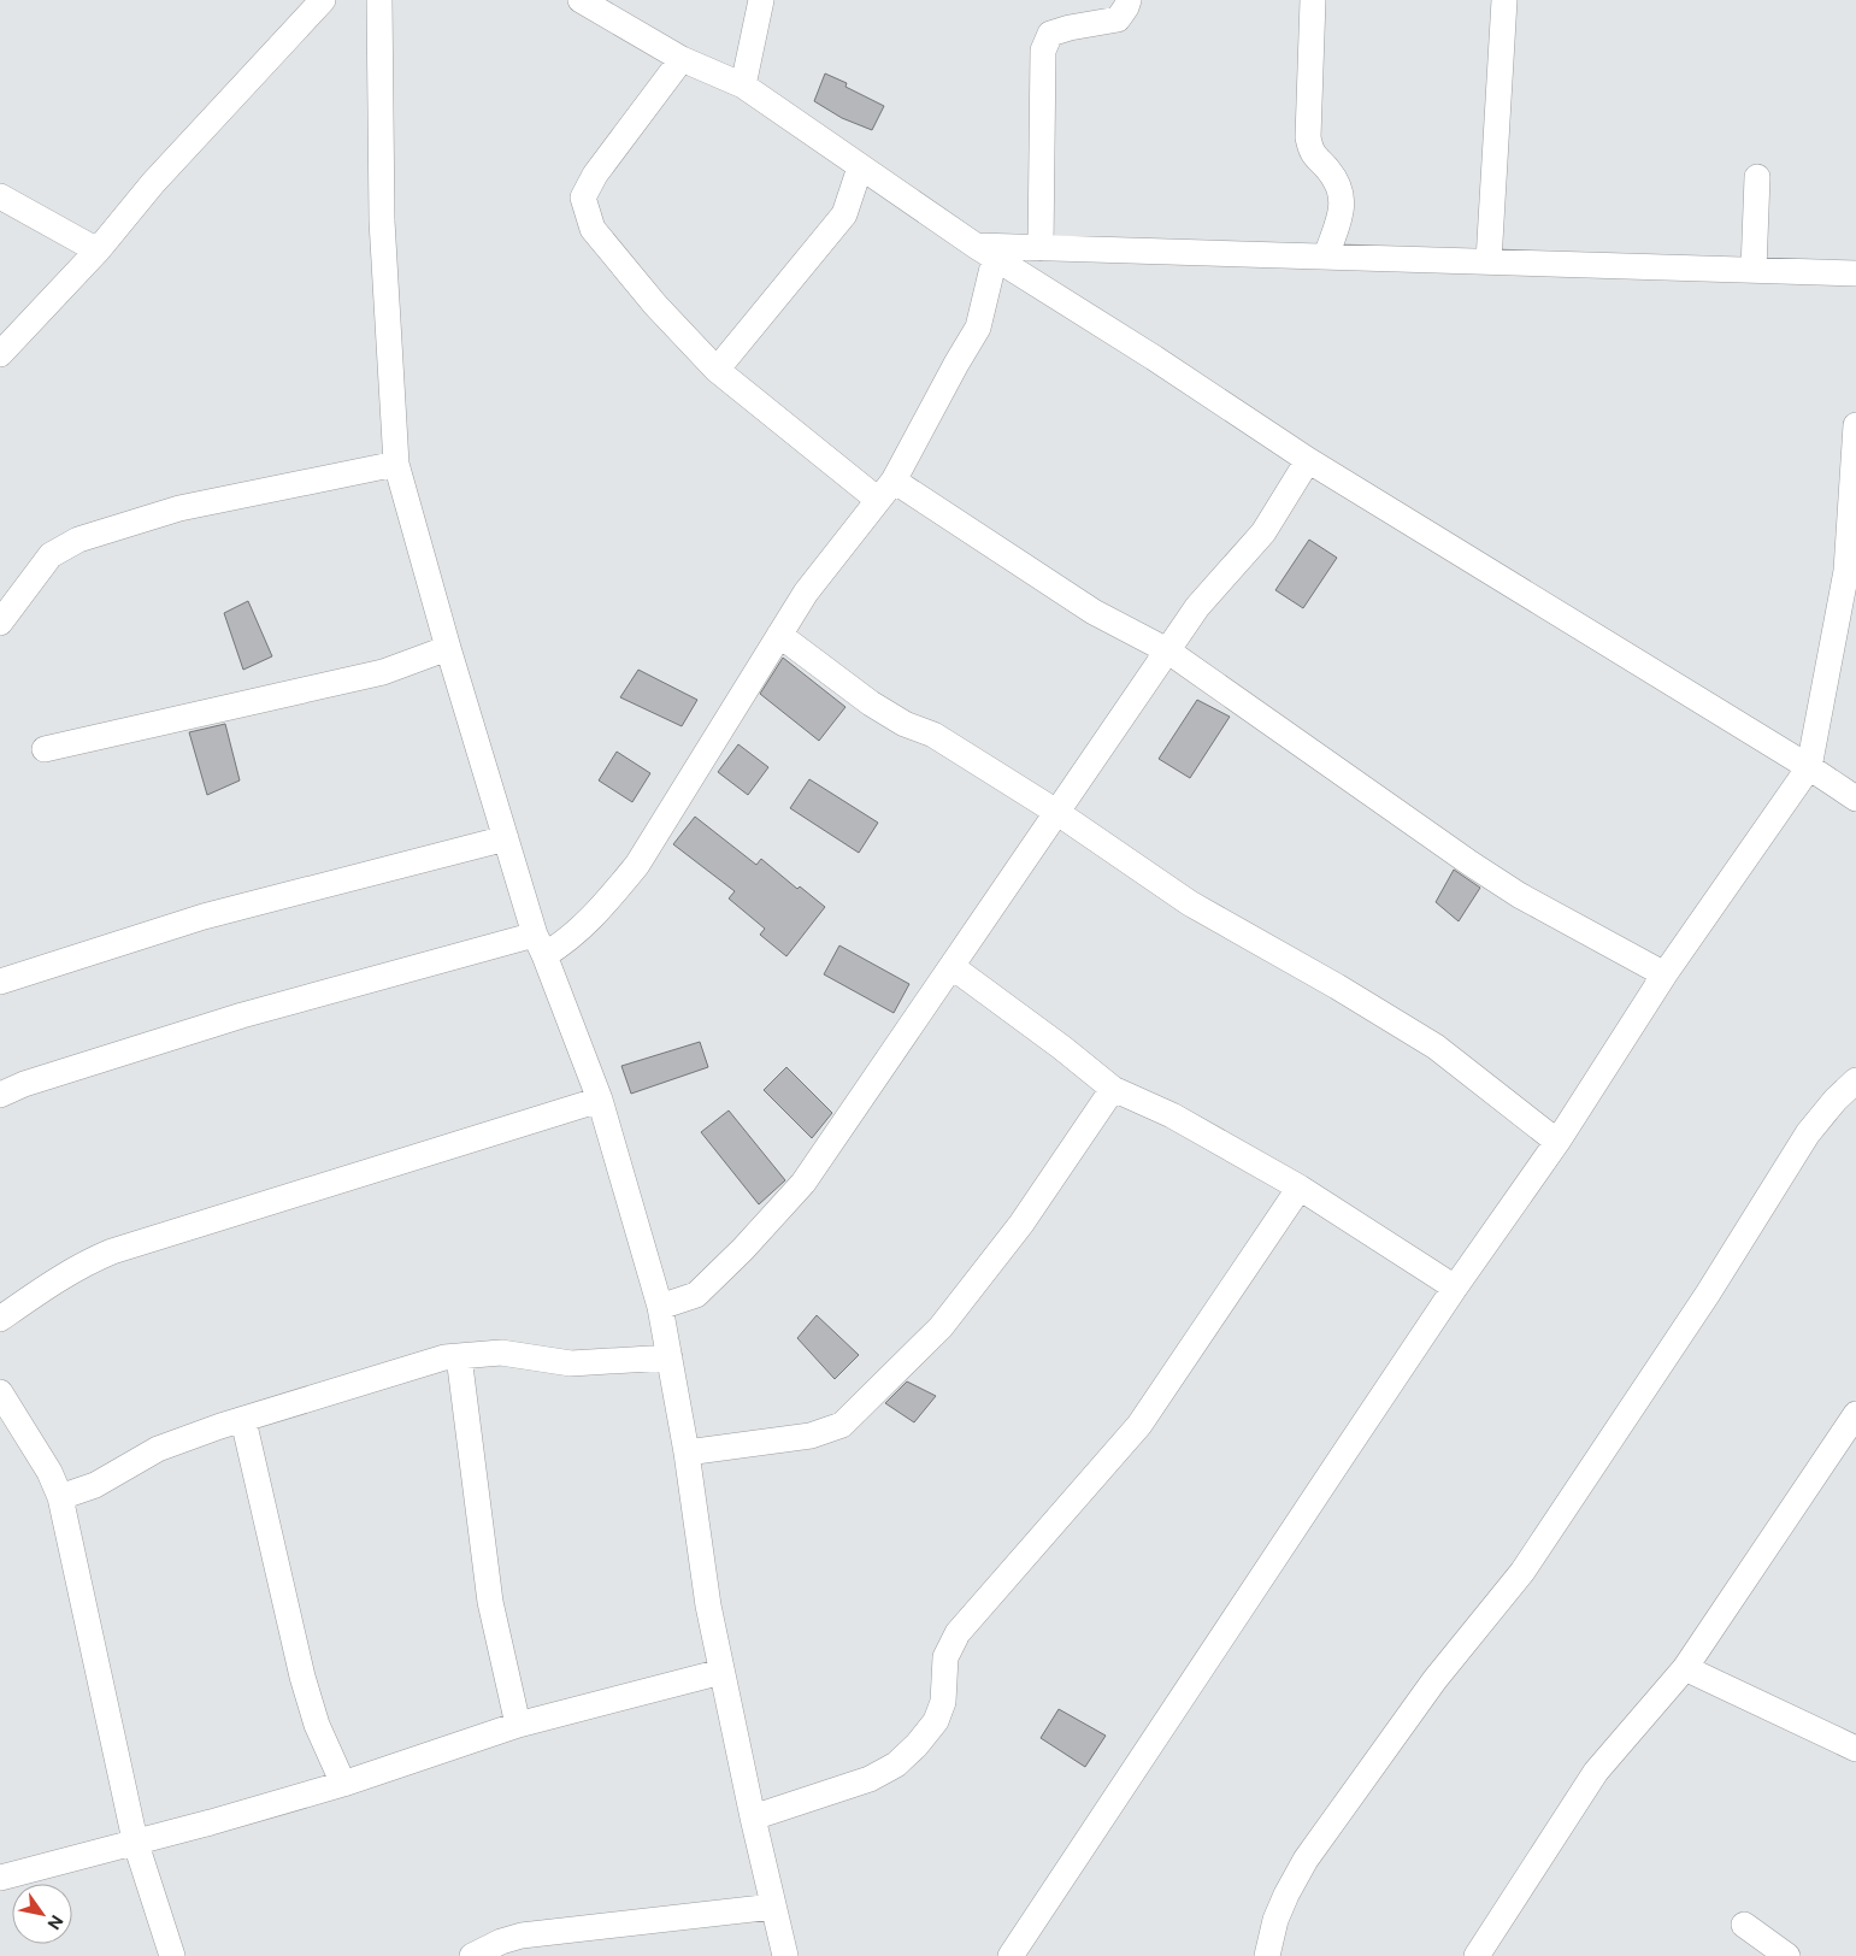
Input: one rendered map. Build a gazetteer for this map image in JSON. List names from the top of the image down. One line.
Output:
{"north":"bottom right"}
